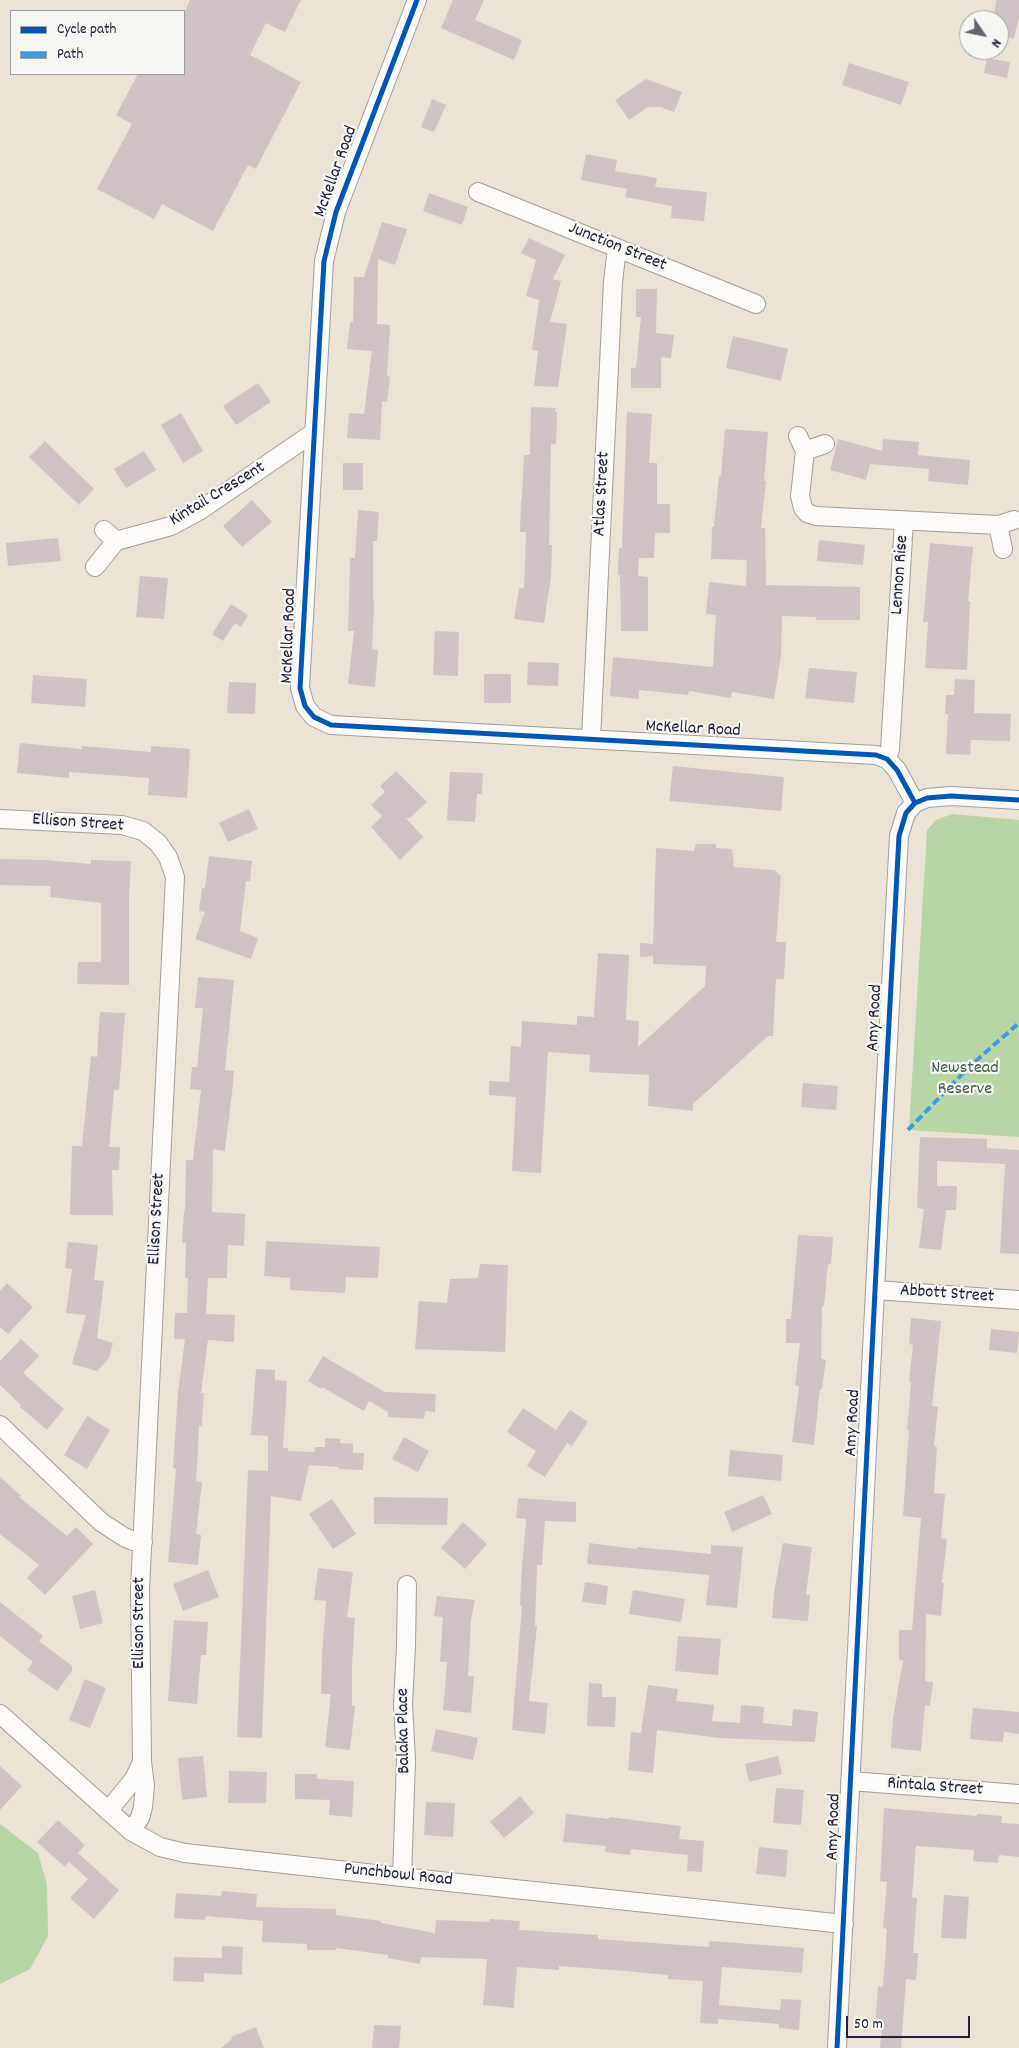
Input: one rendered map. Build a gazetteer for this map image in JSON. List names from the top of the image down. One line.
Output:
{"streets":{"street":["McKellar Road","Junction Street","Atlas Street","Kintail Crescent","Lennon Rise","Ellison Street","Amy Road","Abbott Street","Balaka Place","Rintala Street","Punchbowl Road"]},"crossings":[["McKellar Road","Atlas Street"],["McKellar Road","Kintail Crescent"],["McKellar Road","Lennon Rise"],["Junction Street","Atlas Street"],["Ellison Street","Punchbowl Road"],["Amy Road","Abbott Street"],["Amy Road","Rintala Street"],["Amy Road","Punchbowl Road"],["Balaka Place","Punchbowl Road"]],"parks":["Newstead Reserve"],"legend":["Cycle path","Path"],"scale_bar":"50 m","north":"bottom right"}
